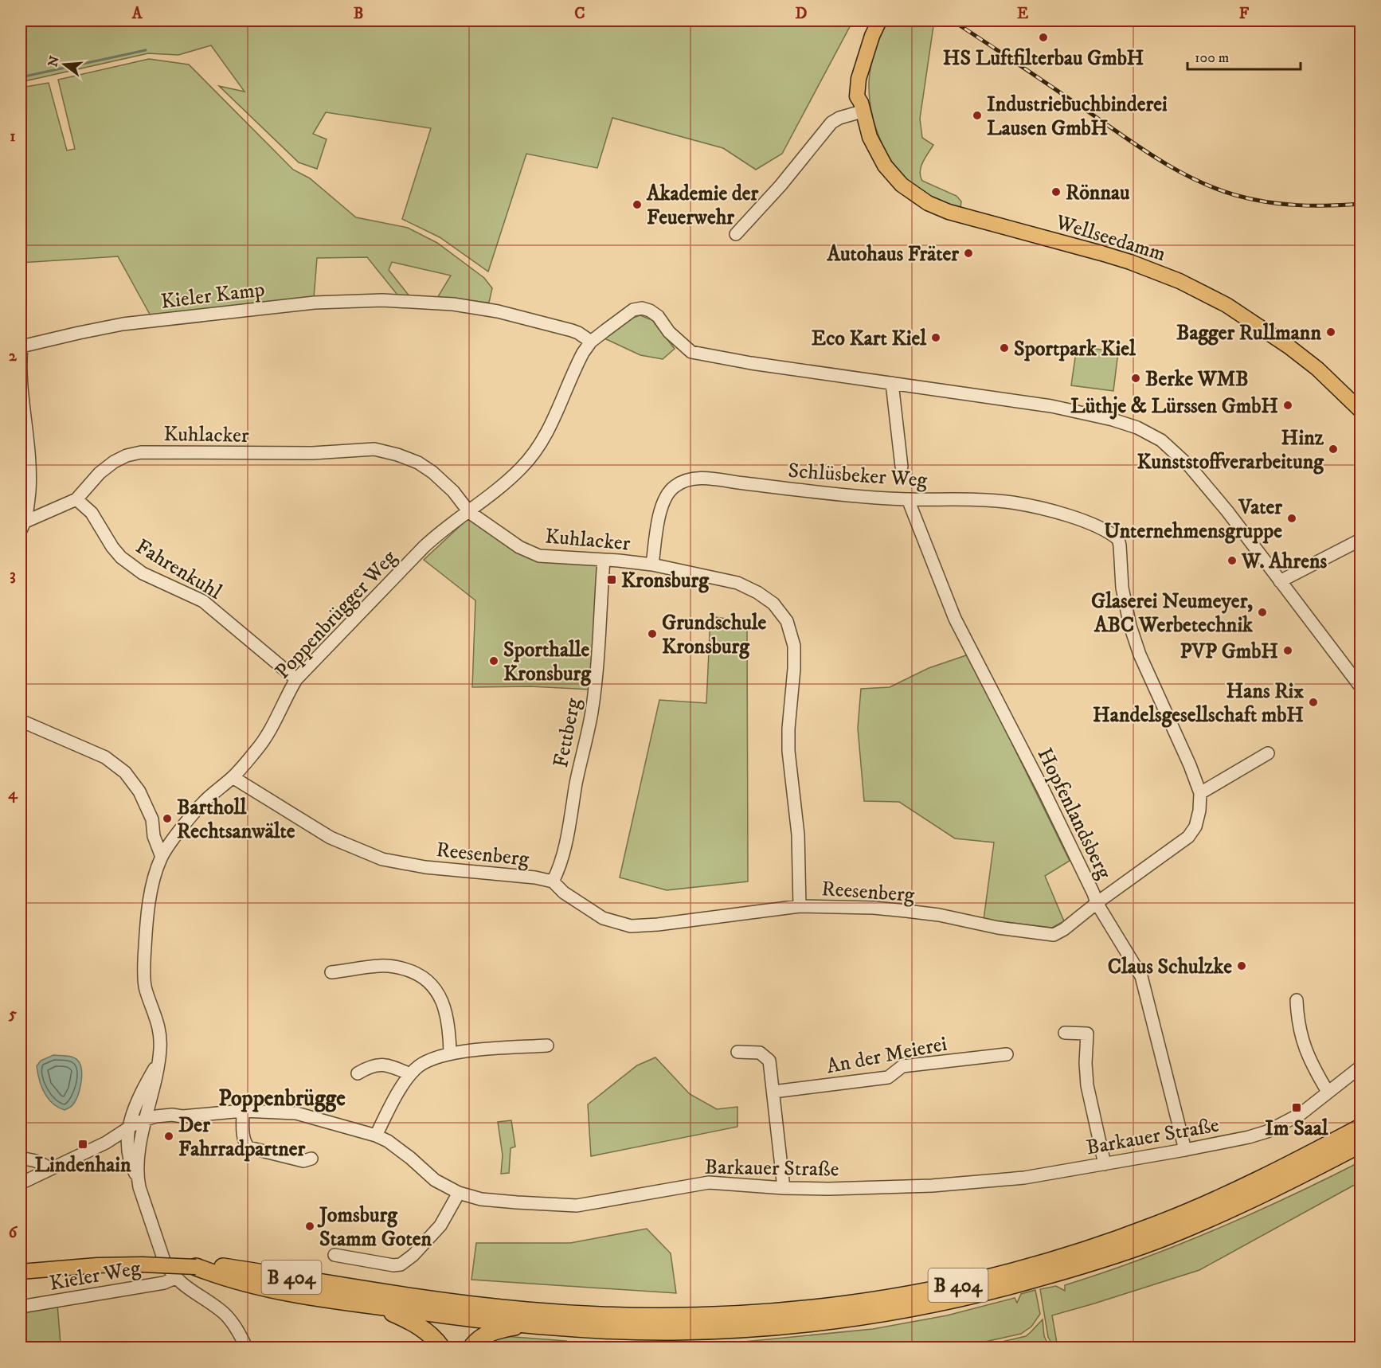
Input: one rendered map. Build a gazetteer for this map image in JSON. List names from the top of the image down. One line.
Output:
{"streets":{"highway":["B 404"],"main road":["Wellseedamm"],"street":["Kieler Kamp","Kuhlacker","Schlüsbeker Weg","Fahrenkuhl","Poppenbrügger Weg","Fettberg","Hopfenlandsberg","Reesenberg","An der Meierei","Barkauer Straße","Kieler Weg"]},"crossings":[["Kieler Kamp","Kuhlacker"],["Kieler Kamp","Poppenbrügger Weg"],["Kuhlacker","Schlüsbeker Weg"],["Kuhlacker","Fahrenkuhl"],["Kuhlacker","Poppenbrügger Weg"],["Kuhlacker","Fettberg"],["Kuhlacker","Reesenberg"],["Schlüsbeker Weg","Hopfenlandsberg"],["Schlüsbeker Weg","Reesenberg"],["Fahrenkuhl","Poppenbrügger Weg"],["Poppenbrügger Weg","Reesenberg"],["Poppenbrügger Weg","Barkauer Straße"],["Poppenbrügger Weg","Kieler Weg"],["Fettberg","Reesenberg"],["Hopfenlandsberg","Reesenberg"],["Hopfenlandsberg","Barkauer Straße"],["Barkauer Straße","Kieler Weg"]],"districts":["Poppenbrügge"],"places":{"other":["HS Luftfilterbau GmbH","Industriebuchbinderei Lausen GmbH","Rönnau","Akademie der Feuerwehr","Autohaus Fräter","Bagger Rullmann","Eco Kart Kiel","Sportpark Kiel","Berke WMB","Lüthje & Lürssen GmbH","Hinz Kunststoffverarbeitung","Vater Unternehmensgruppe","W. Ahrens","Glaserei Neumeyer, ABC Werbetechnik","Grundschule Kronsburg","PVP GmbH","Sporthalle Kronsburg","Hans Rix Handelsgesellschaft mbH","Bartholl Rechtsanwälte","Claus Schulzke","Der Fahrradpartner","Jomsburg Stamm Goten"],"transit":["Kronsburg","Im Saal","Lindenhain"]},"scale_bar":"100 m","north":"left","grid":{"columns":["A","B","C","D","E","F"],"rows":["1","2","3","4","5","6"]}}
